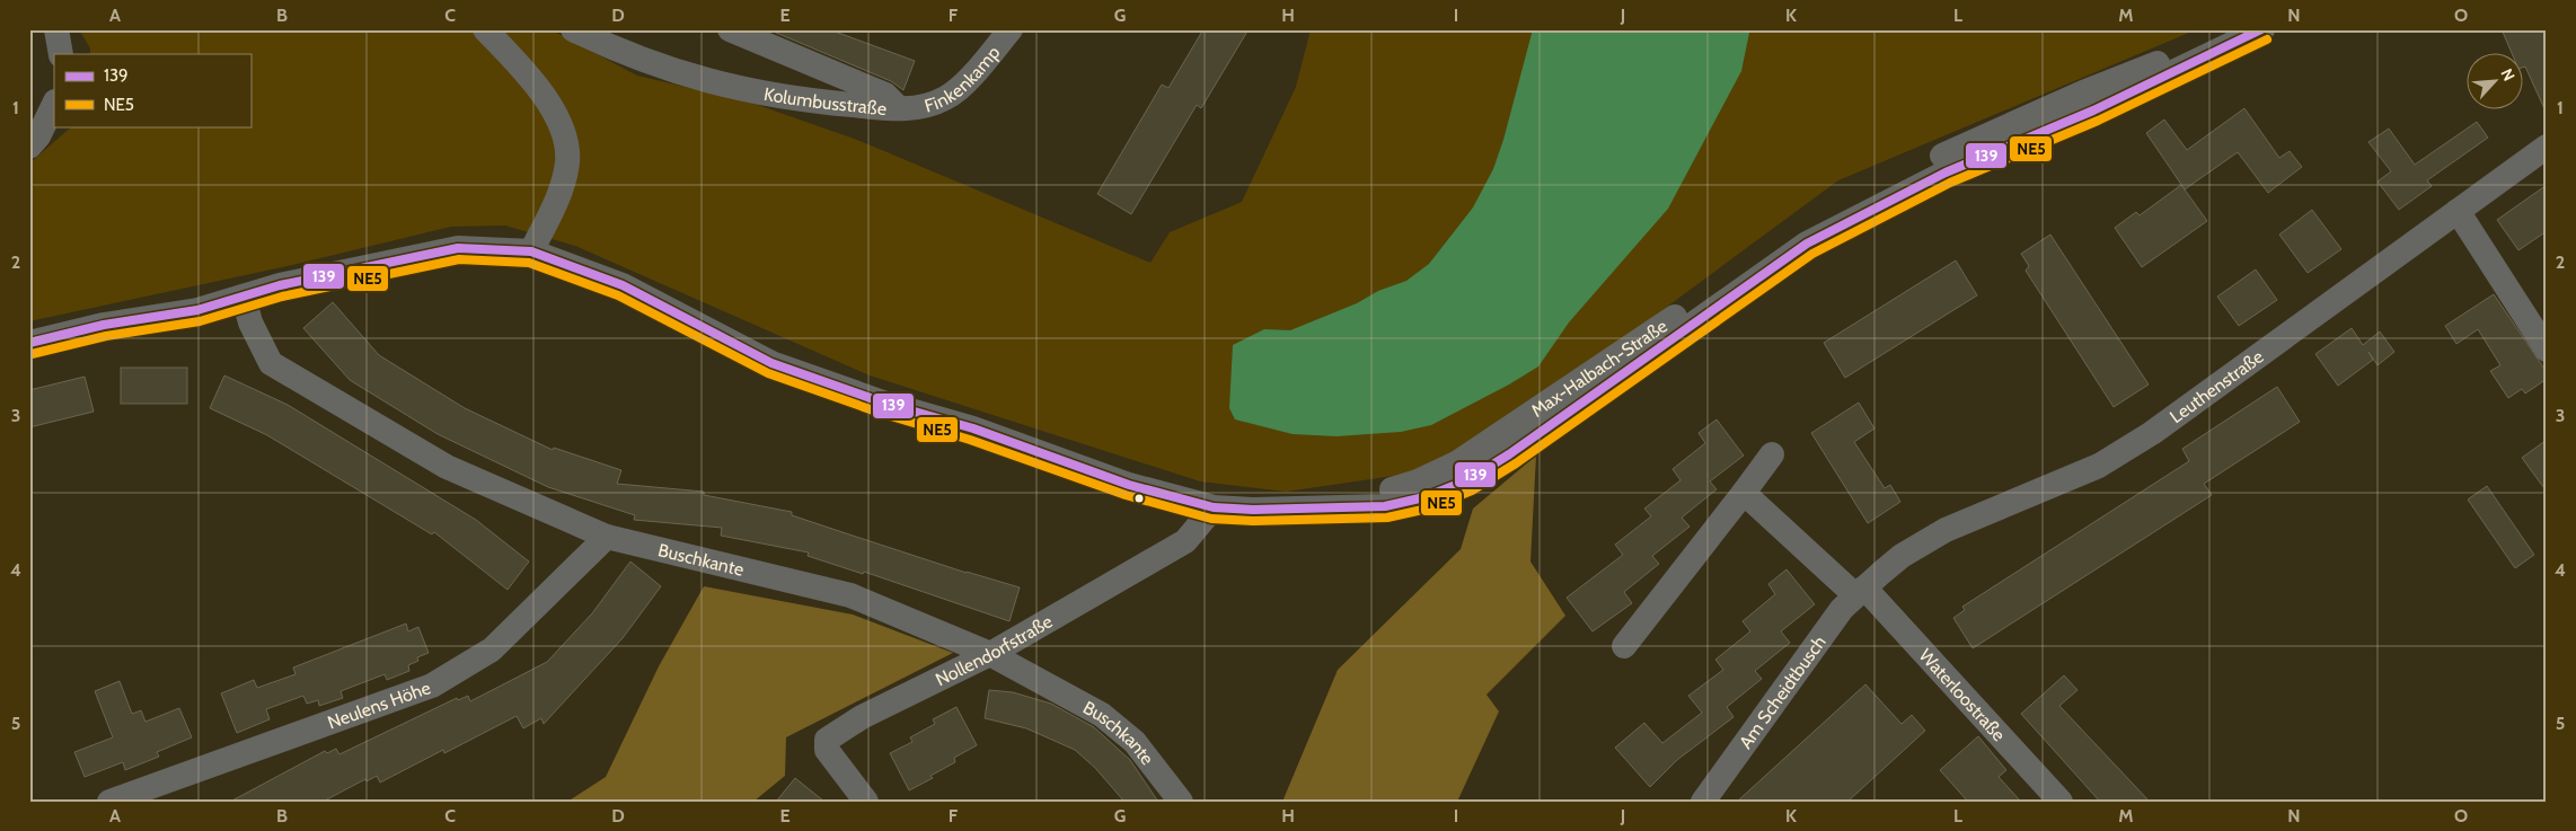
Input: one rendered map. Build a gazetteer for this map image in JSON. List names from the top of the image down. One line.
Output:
{"streets":{"street":["Finkenkamp","Kolumbusstraße","Max-Halbach-Straße","Leuthenstraße","Buschkante","Nollendorfstraße","Am Scheidtbusch","Waterloostraße","Neulens Höhe"]},"crossings":[["Finkenkamp","Kolumbusstraße"],["Max-Halbach-Straße","Buschkante"],["Max-Halbach-Straße","Nollendorfstraße"],["Leuthenstraße","Am Scheidtbusch"],["Leuthenstraße","Waterloostraße"],["Buschkante","Nollendorfstraße"],["Buschkante","Neulens Höhe"],["Am Scheidtbusch","Waterloostraße"]],"lines":["transit line 139","transit line NE5"],"legend":["139","NE5"],"north":"top right","grid":{"columns":["A","B","C","D","E","F","G","H","I","J","K","L","M","N","O"],"rows":["1","2","3","4","5"]}}
